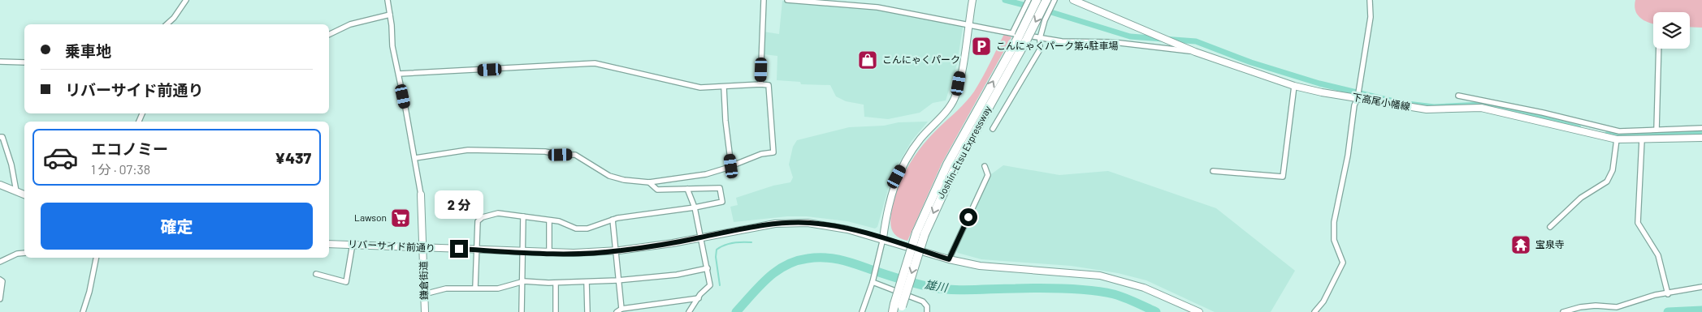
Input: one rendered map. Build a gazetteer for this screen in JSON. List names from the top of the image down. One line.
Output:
{"streets":{"highway":["Joshin-Etsu Expressway"],"street":["下高尾小幡線","リバーサイド前通り","鎌倉街道"]},"crossings":[["リバーサイド前通り","鎌倉街道"]],"water":["雄川"],"places":{"parking":["こんにゃくパーク第4駐車場"],"shop":["こんにゃくパーク"],"supermarket":["Lawson"],"temple":["宝泉寺"]},"page":{"banner":["乗車地","リバーサイド前通り"],"list":[{"name":"エコノミー","note":"1 分 · 07:38","value":"¥437"}],"bubble":"2 分","buttons":"確定"}}
